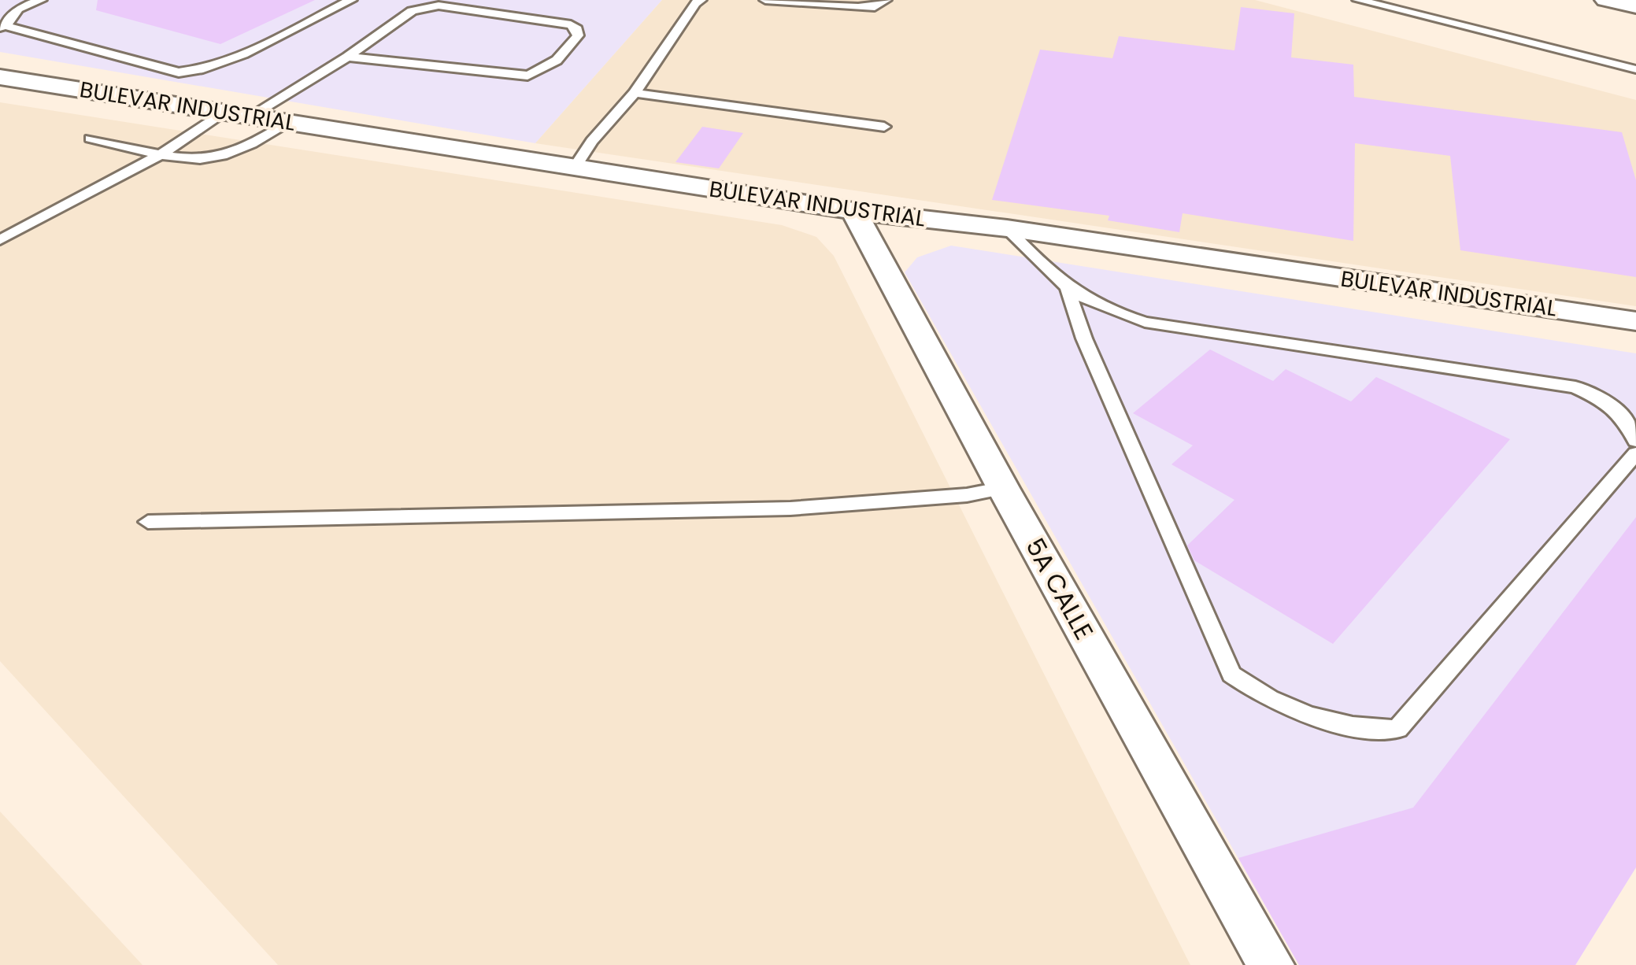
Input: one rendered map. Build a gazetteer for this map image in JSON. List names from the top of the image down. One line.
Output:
{"streets":{"street":["BULEVAR INDUSTRIAL","5A CALLE"]},"crossings":[["BULEVAR INDUSTRIAL","5A CALLE"]]}
